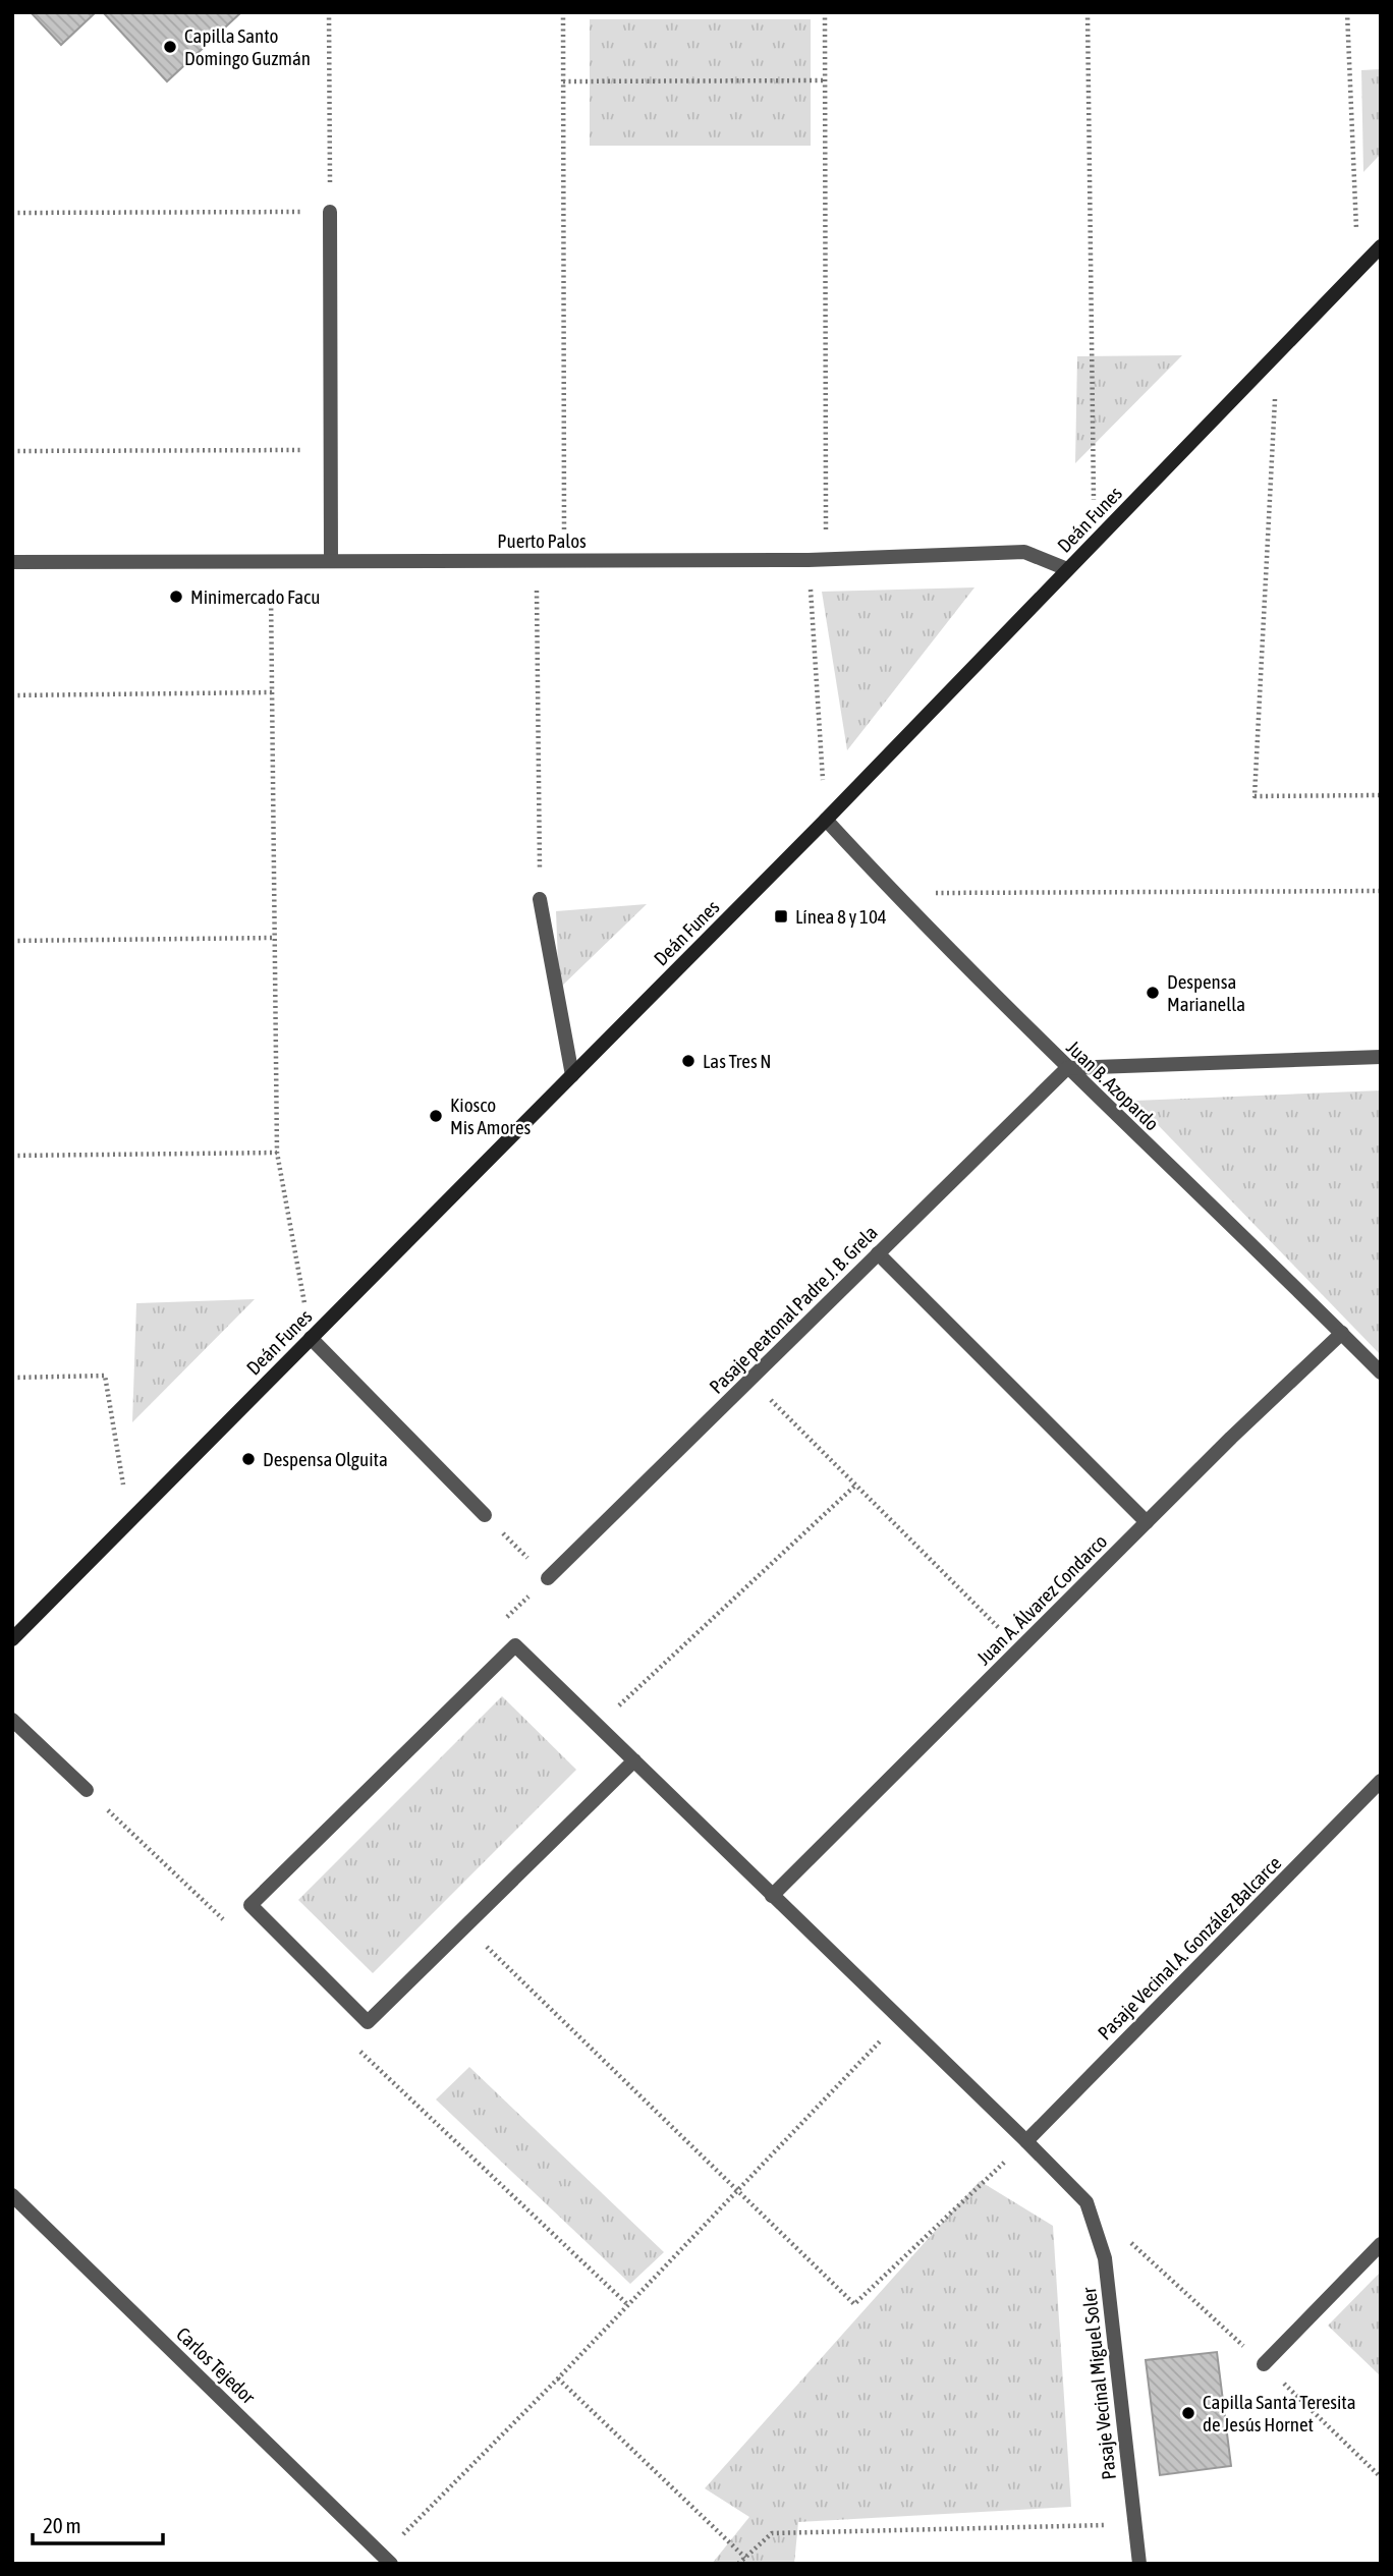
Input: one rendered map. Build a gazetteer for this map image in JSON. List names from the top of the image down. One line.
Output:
{"streets":{"street":["Deán Funes","Puerto Palos","Juan B. Azopardo","Pasaje peatonal Padre J. B. Grela","Juan A. Álvarez Condarco","Pasaje Vecinal A. González Balcarce","Carlos Tejedor","Pasaje Vecinal Miguel Soler"]},"crossings":[["Deán Funes","Puerto Palos"],["Deán Funes","Juan B. Azopardo"],["Juan B. Azopardo","Pasaje peatonal Padre J. B. Grela"],["Juan B. Azopardo","Juan A. Álvarez Condarco"],["Pasaje Vecinal A. González Balcarce","Pasaje Vecinal Miguel Soler"]],"places":{"other":["Capilla Santo Domingo Guzmán","Minimercado Facu","Despensa Marianella","Las Tres N","Kiosco Mis Amores","Despensa Olguita","Capilla Santa Teresita de Jesús Hornet"],"transit":["Línea 8 y 104"]},"scale_bar":"20 m"}
